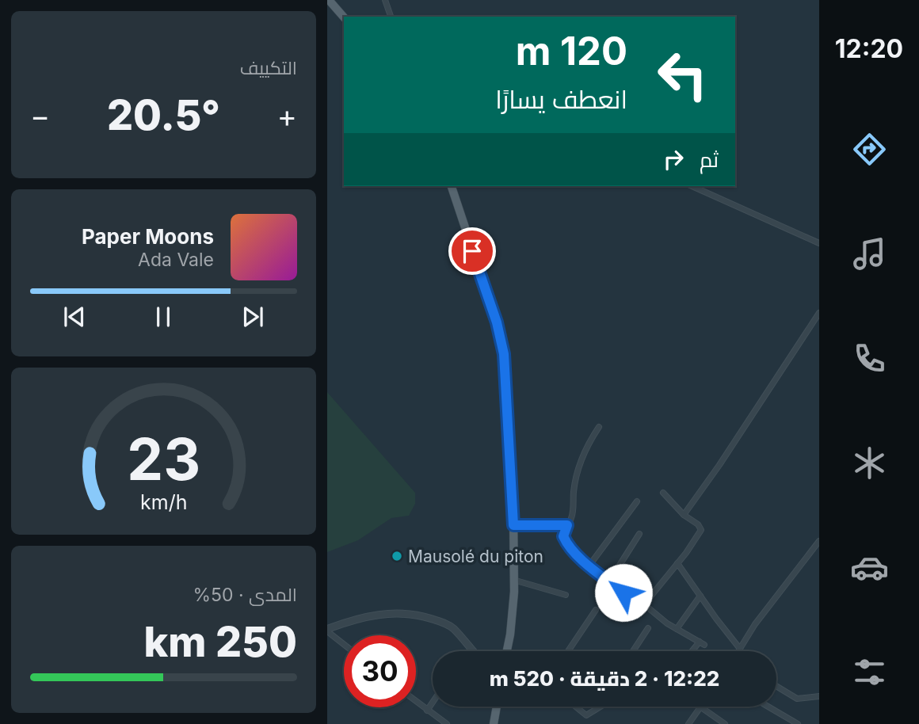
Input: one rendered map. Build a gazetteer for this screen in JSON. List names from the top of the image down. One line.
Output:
{"places":["Mausolé du piton"],"page":{"tabs":"12:20","tile":["التكييف",["المدى · 50%","250 km"]],"turn":["120 m","انعطف يسارًا"],"heat":["−","20.5°","+"],"then":"ثم","song":["Paper Moons","Ada Vale"],"limit":"30","trip":"12:22 · 2 دقيقة · 520 m","gauge":["23","km/h"]}}
